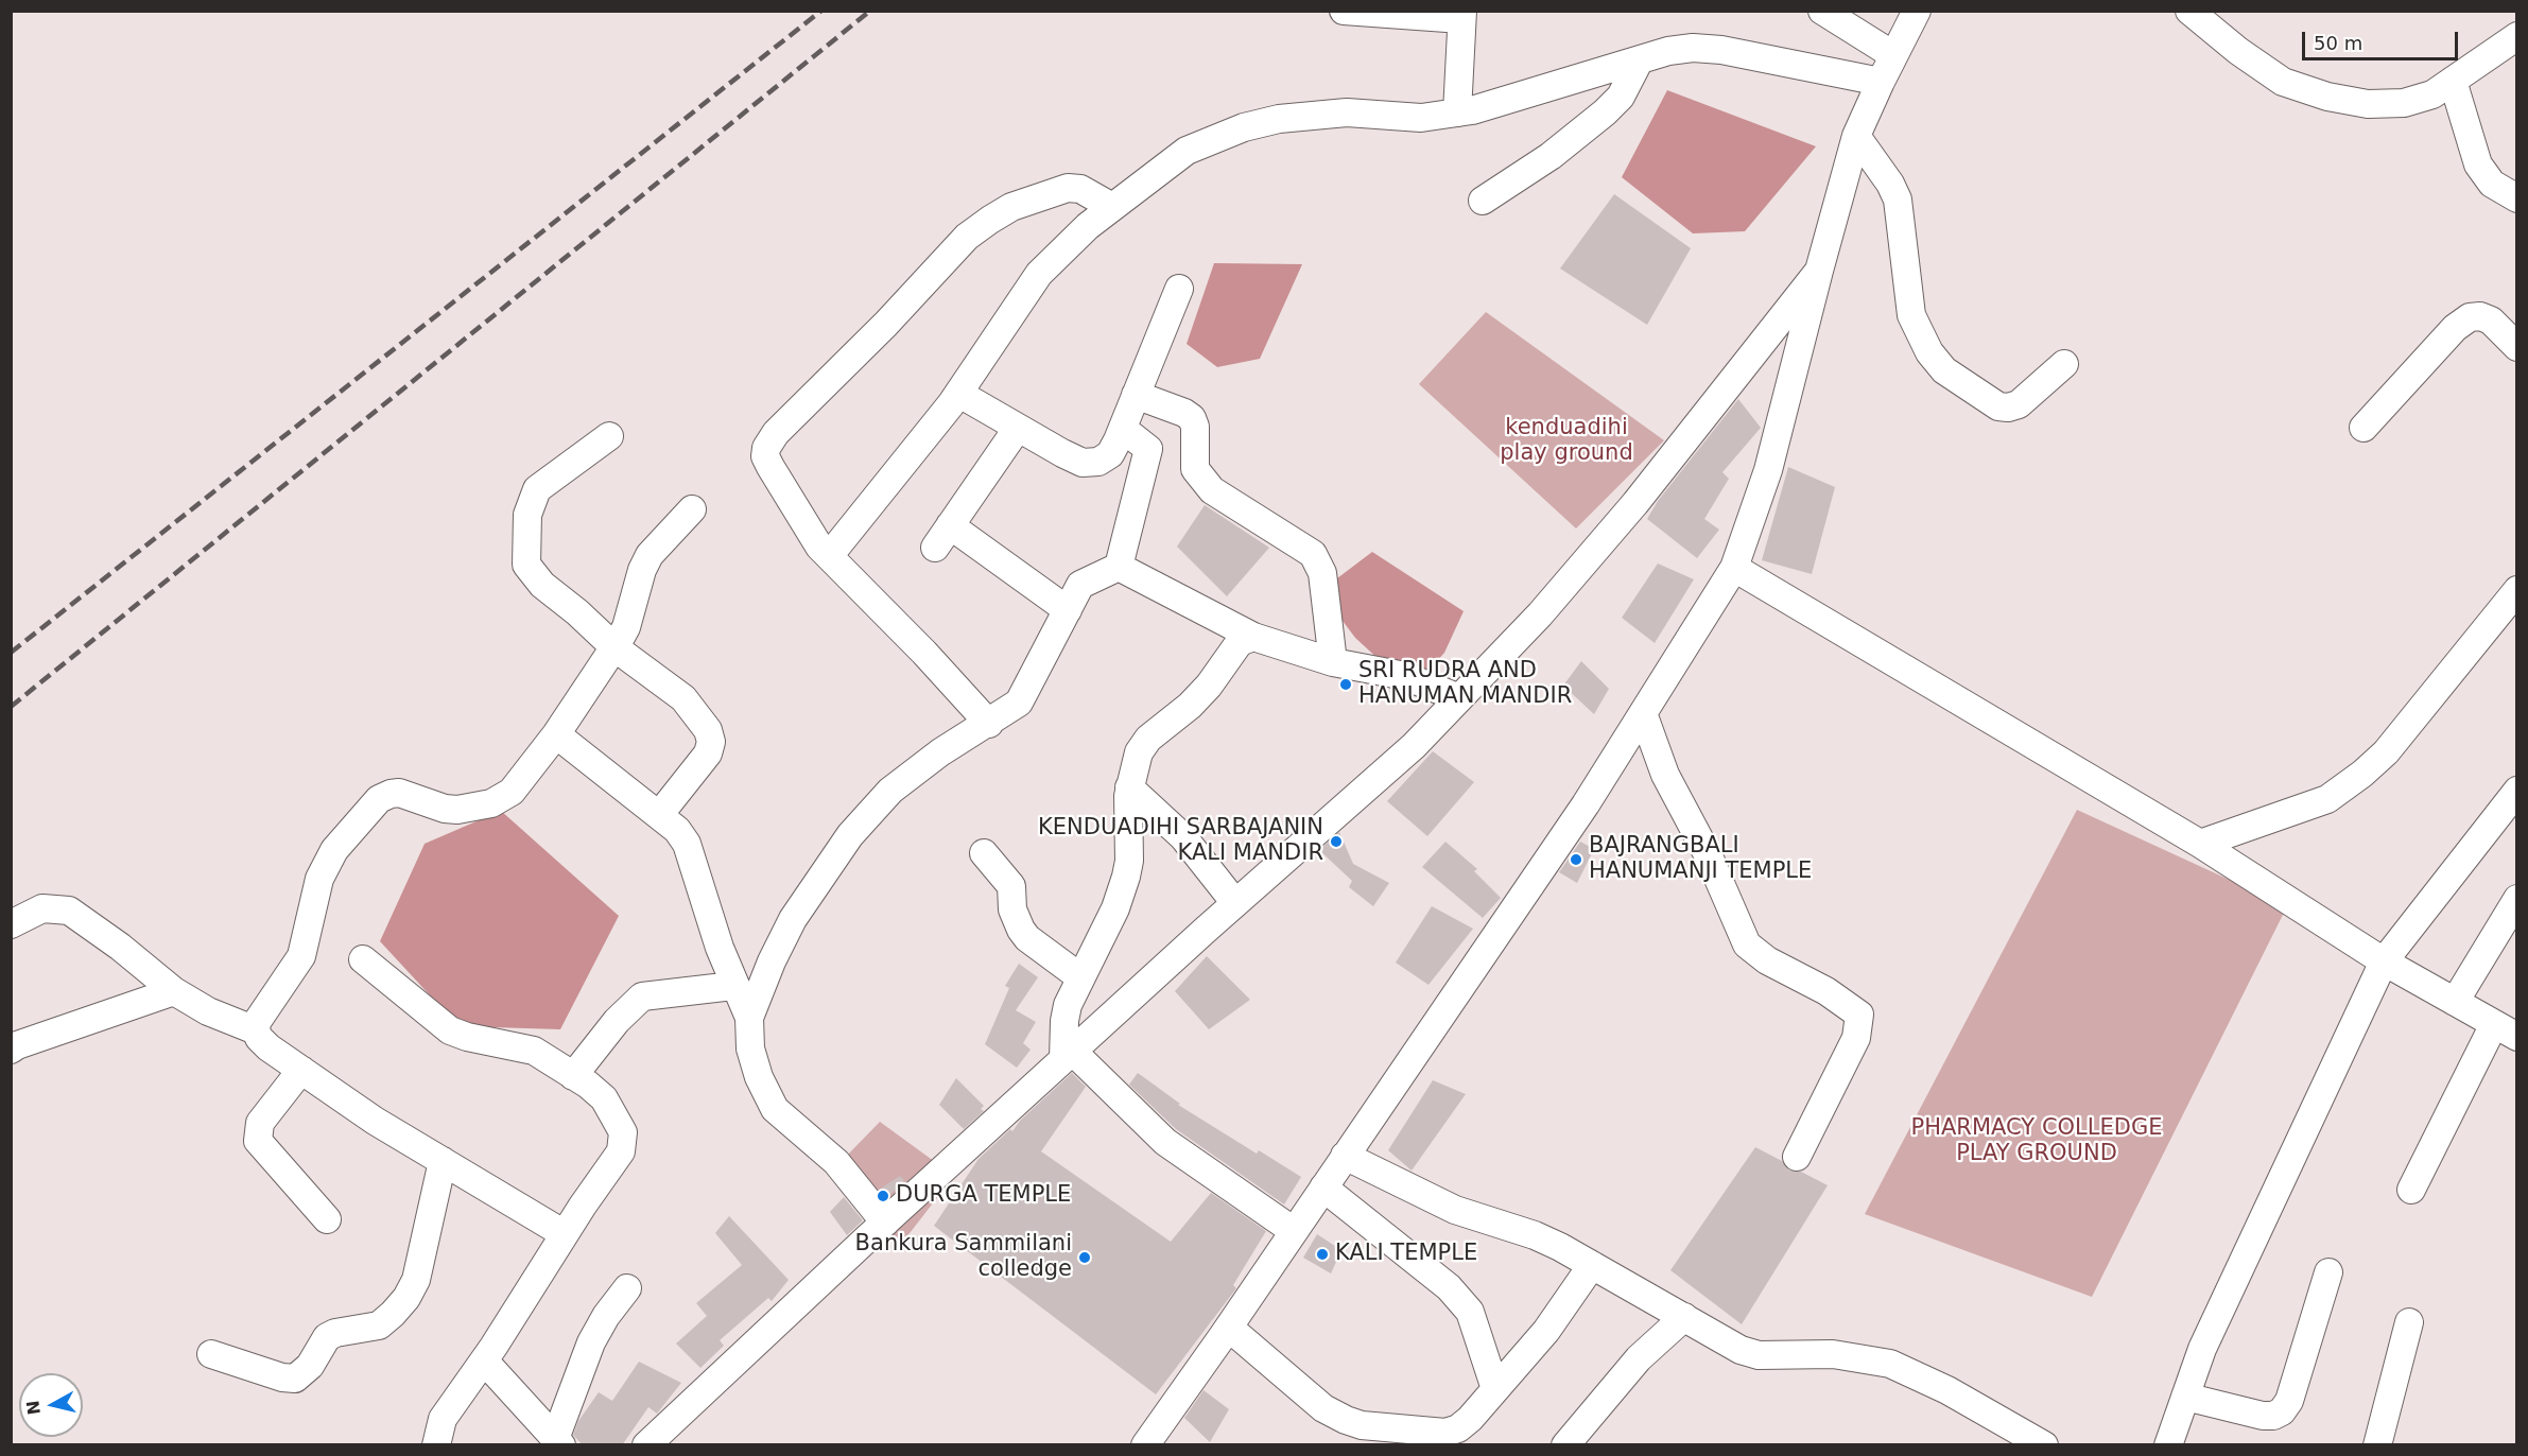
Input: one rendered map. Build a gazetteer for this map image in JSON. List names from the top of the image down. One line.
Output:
{"parks":["kenduadihi play ground","PHARMACY COLLEDGE PLAY GROUND"],"places":["SRI RUDRA AND HANUMAN MANDIR","KENDUADIHI SARBAJANIN KALI MANDIR","BAJRANGBALI HANUMANJI TEMPLE","DURGA TEMPLE","KALI TEMPLE","Bankura Sammilani colledge"],"scale_bar":"50 m","north":"left"}
